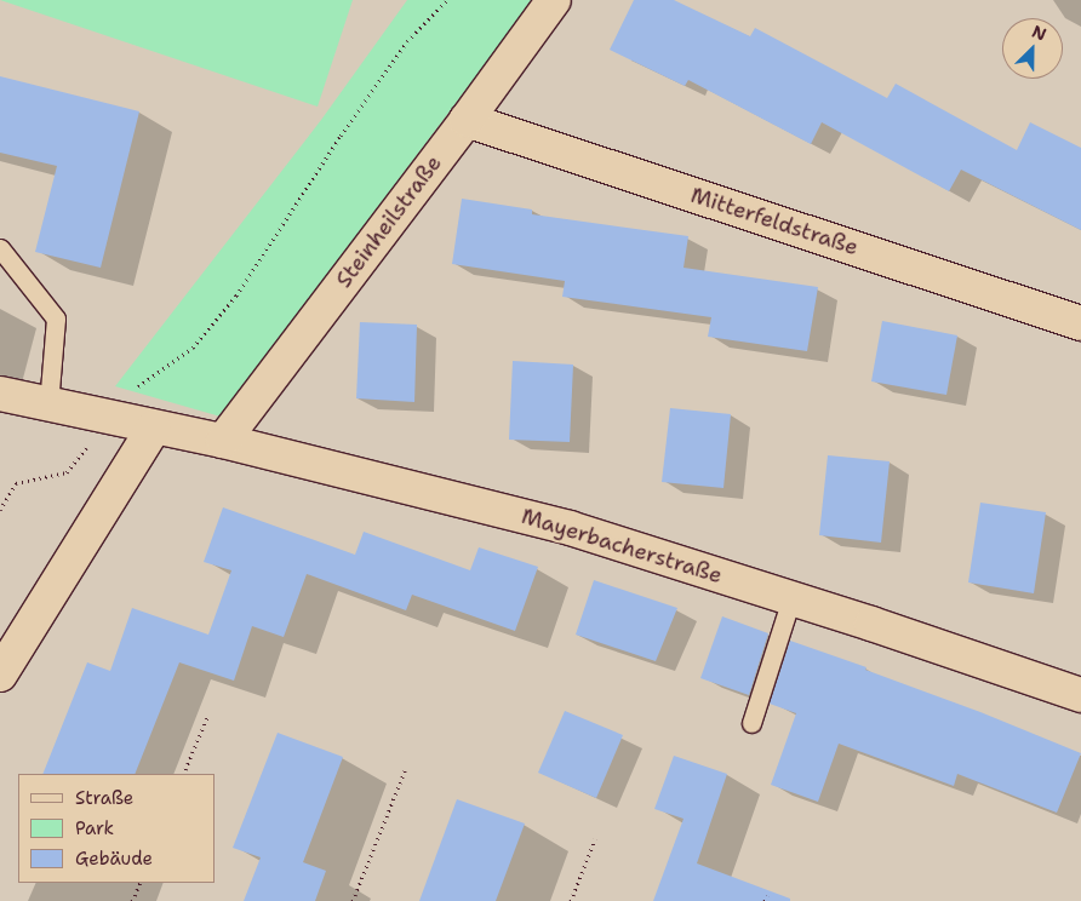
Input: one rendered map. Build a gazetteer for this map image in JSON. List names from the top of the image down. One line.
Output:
{"streets":{"street":["Steinheilstraße","Mitterfeldstraße","Mayerbacherstraße"]},"crossings":[["Steinheilstraße","Mitterfeldstraße"],["Steinheilstraße","Mayerbacherstraße"]],"legend":["Straße","Park","Gebäude"],"north":"top right"}
